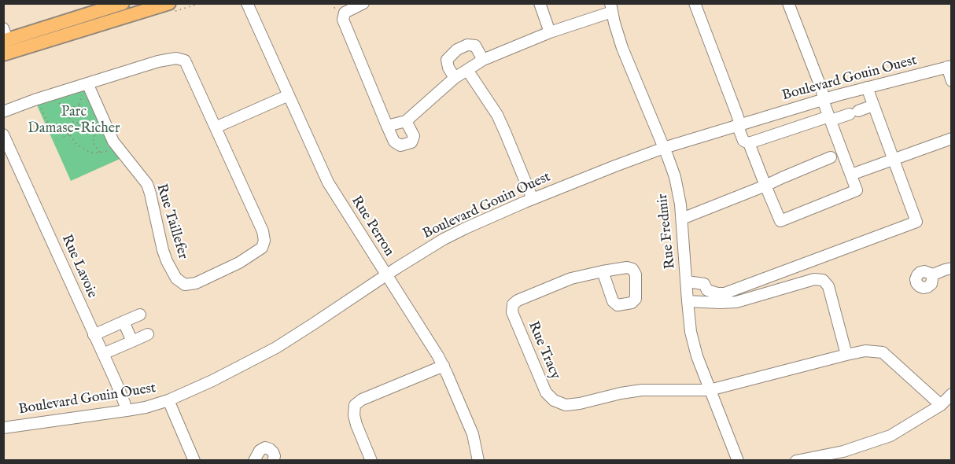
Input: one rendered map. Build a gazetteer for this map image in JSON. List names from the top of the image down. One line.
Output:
{"streets":{"street":["Boulevard Gouin Ouest","Rue Taillefer","Rue Perron","Rue Fredmir","Rue Lavoie","Rue Tracy"]},"crossings":[["Boulevard Gouin Ouest","Rue Perron"],["Boulevard Gouin Ouest","Rue Fredmir"],["Boulevard Gouin Ouest","Rue Lavoie"],["Rue Fredmir","Rue Tracy"]],"parks":["Parc Damase-Richer"]}
